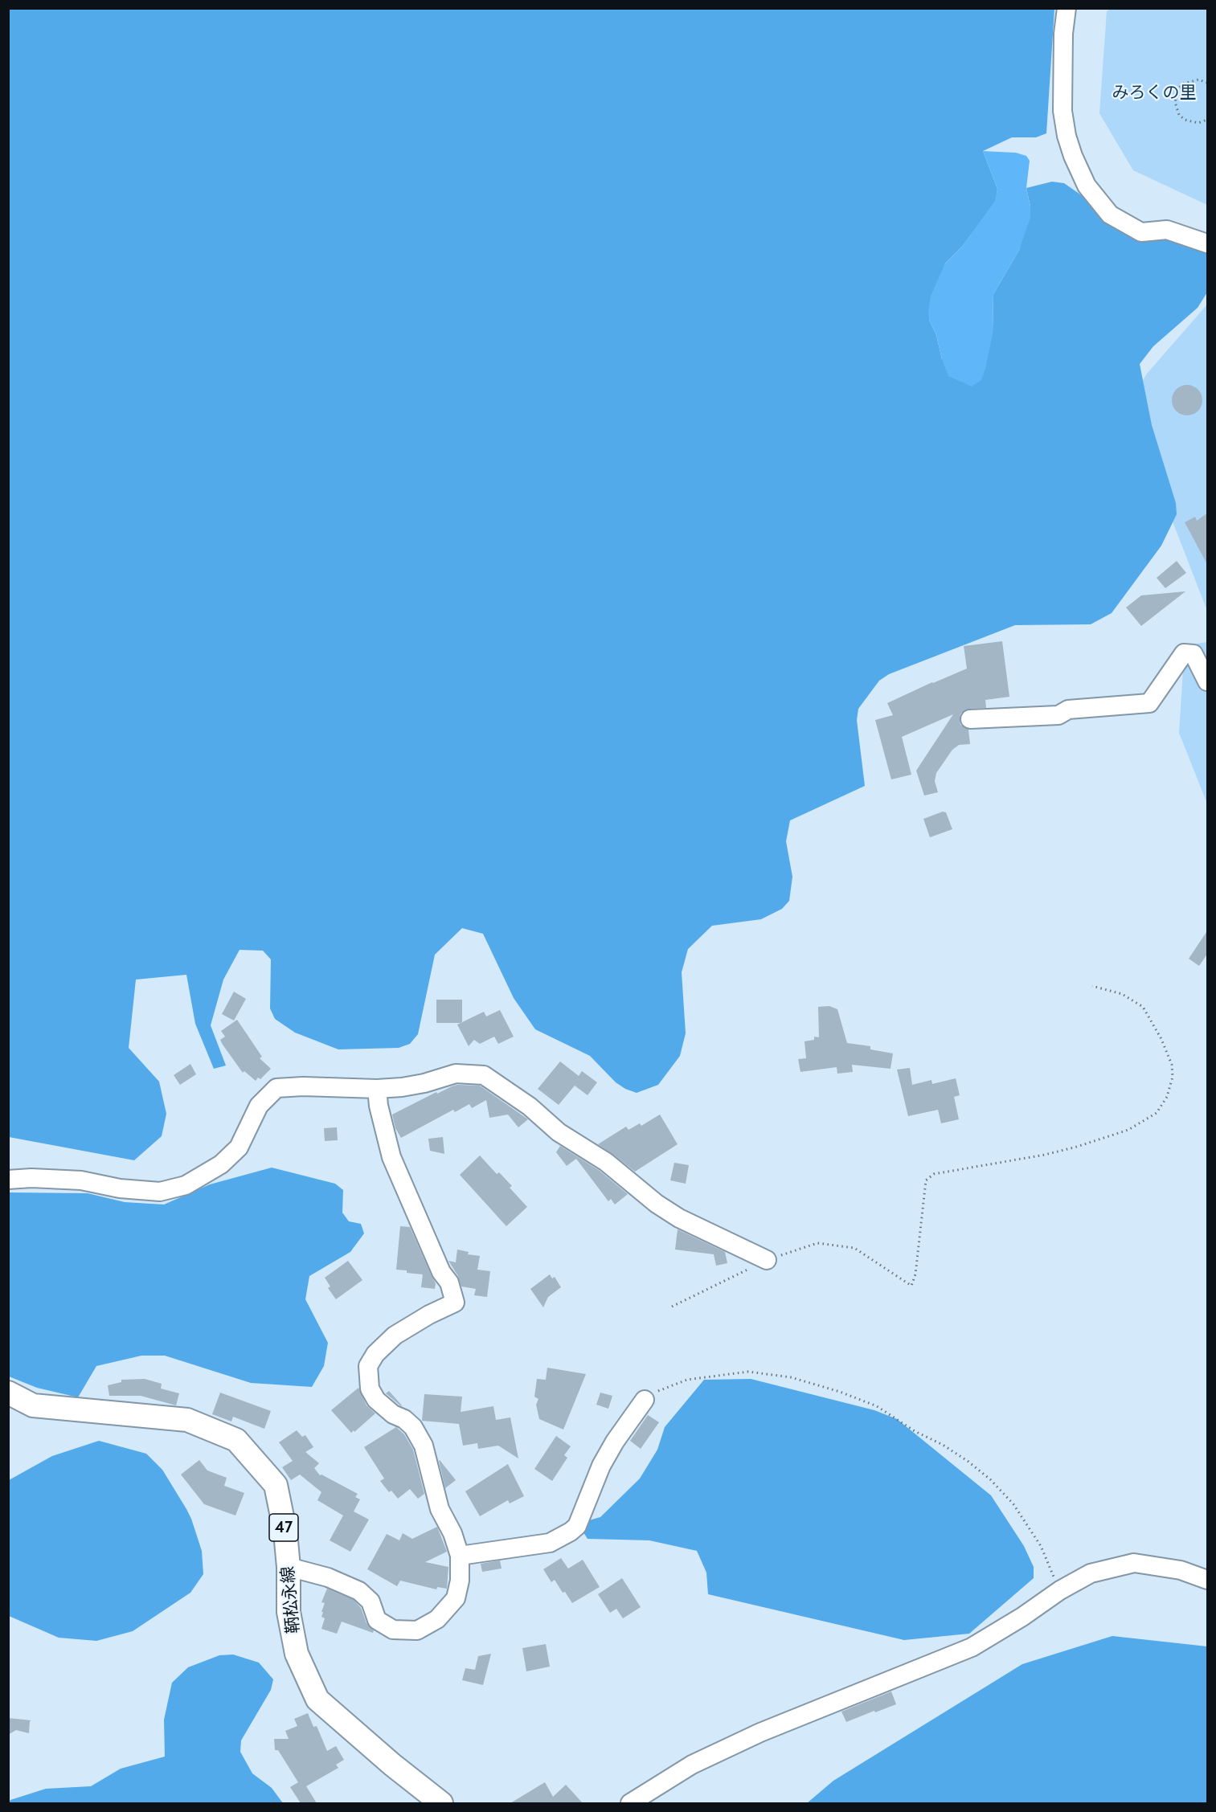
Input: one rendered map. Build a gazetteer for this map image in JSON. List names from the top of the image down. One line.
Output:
{"streets":{"main road":["47","鞆松永線"]},"parks":["みろくの里"]}
